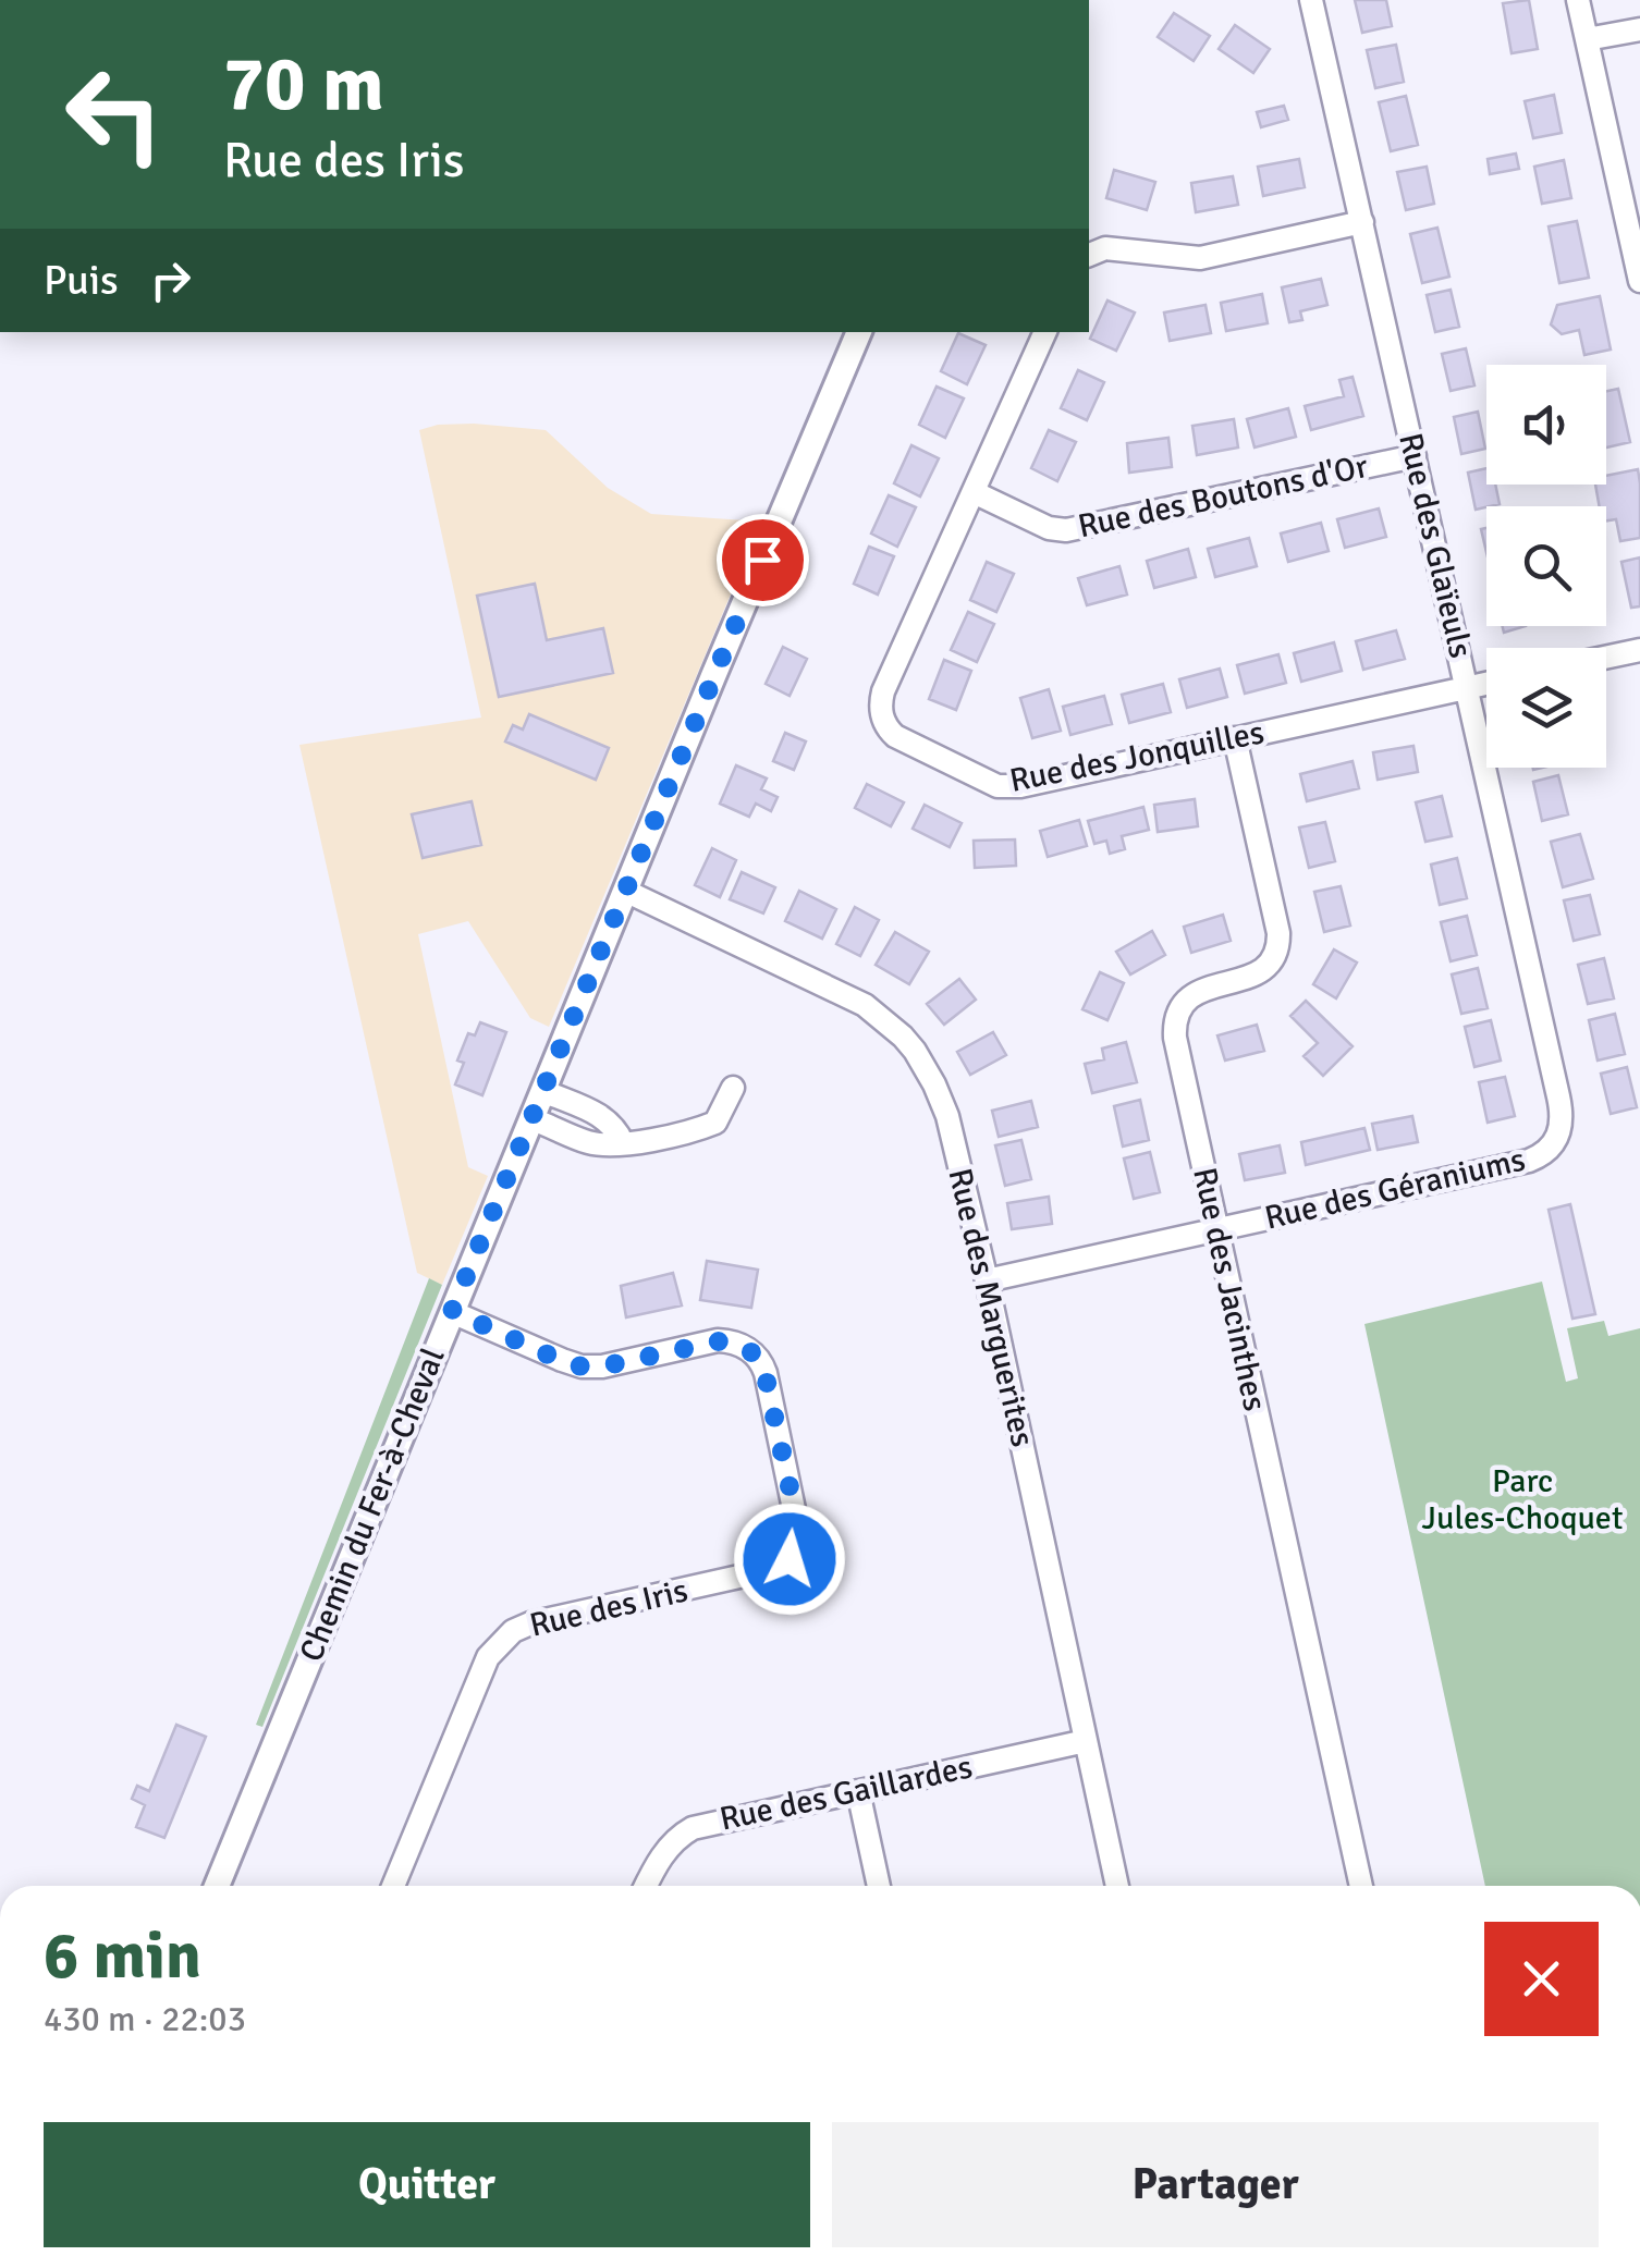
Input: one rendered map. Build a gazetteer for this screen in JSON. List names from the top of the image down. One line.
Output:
{"streets":{"street":["Rue des Boutons d'Or","Rue des Glaïeuls","Rue des Jonquilles","Rue des Géraniums","Rue des Jacinthes","Rue des Marguerites","Chemin du Fer-à-Cheval","Rue des Iris","Rue des Gaillardes"]},"crossings":[["Rue des Boutons d'Or","Rue des Glaïeuls"],["Rue des Boutons d'Or","Rue des Jonquilles"],["Rue des Glaïeuls","Rue des Jonquilles"],["Rue des Glaïeuls","Rue des Géraniums"],["Rue des Jonquilles","Rue des Jacinthes"],["Rue des Géraniums","Rue des Jacinthes"],["Rue des Géraniums","Rue des Marguerites"],["Rue des Marguerites","Chemin du Fer-à-Cheval"],["Rue des Marguerites","Rue des Gaillardes"],["Chemin du Fer-à-Cheval","Rue des Iris"]],"parks":["Parc Jules-Choquet"],"page":{"turn":["70 m","Rue des Iris"],"then":"Puis","heading":["6 min","430 m · 22:03"],"buttons":["Quitter","Partager"]}}
